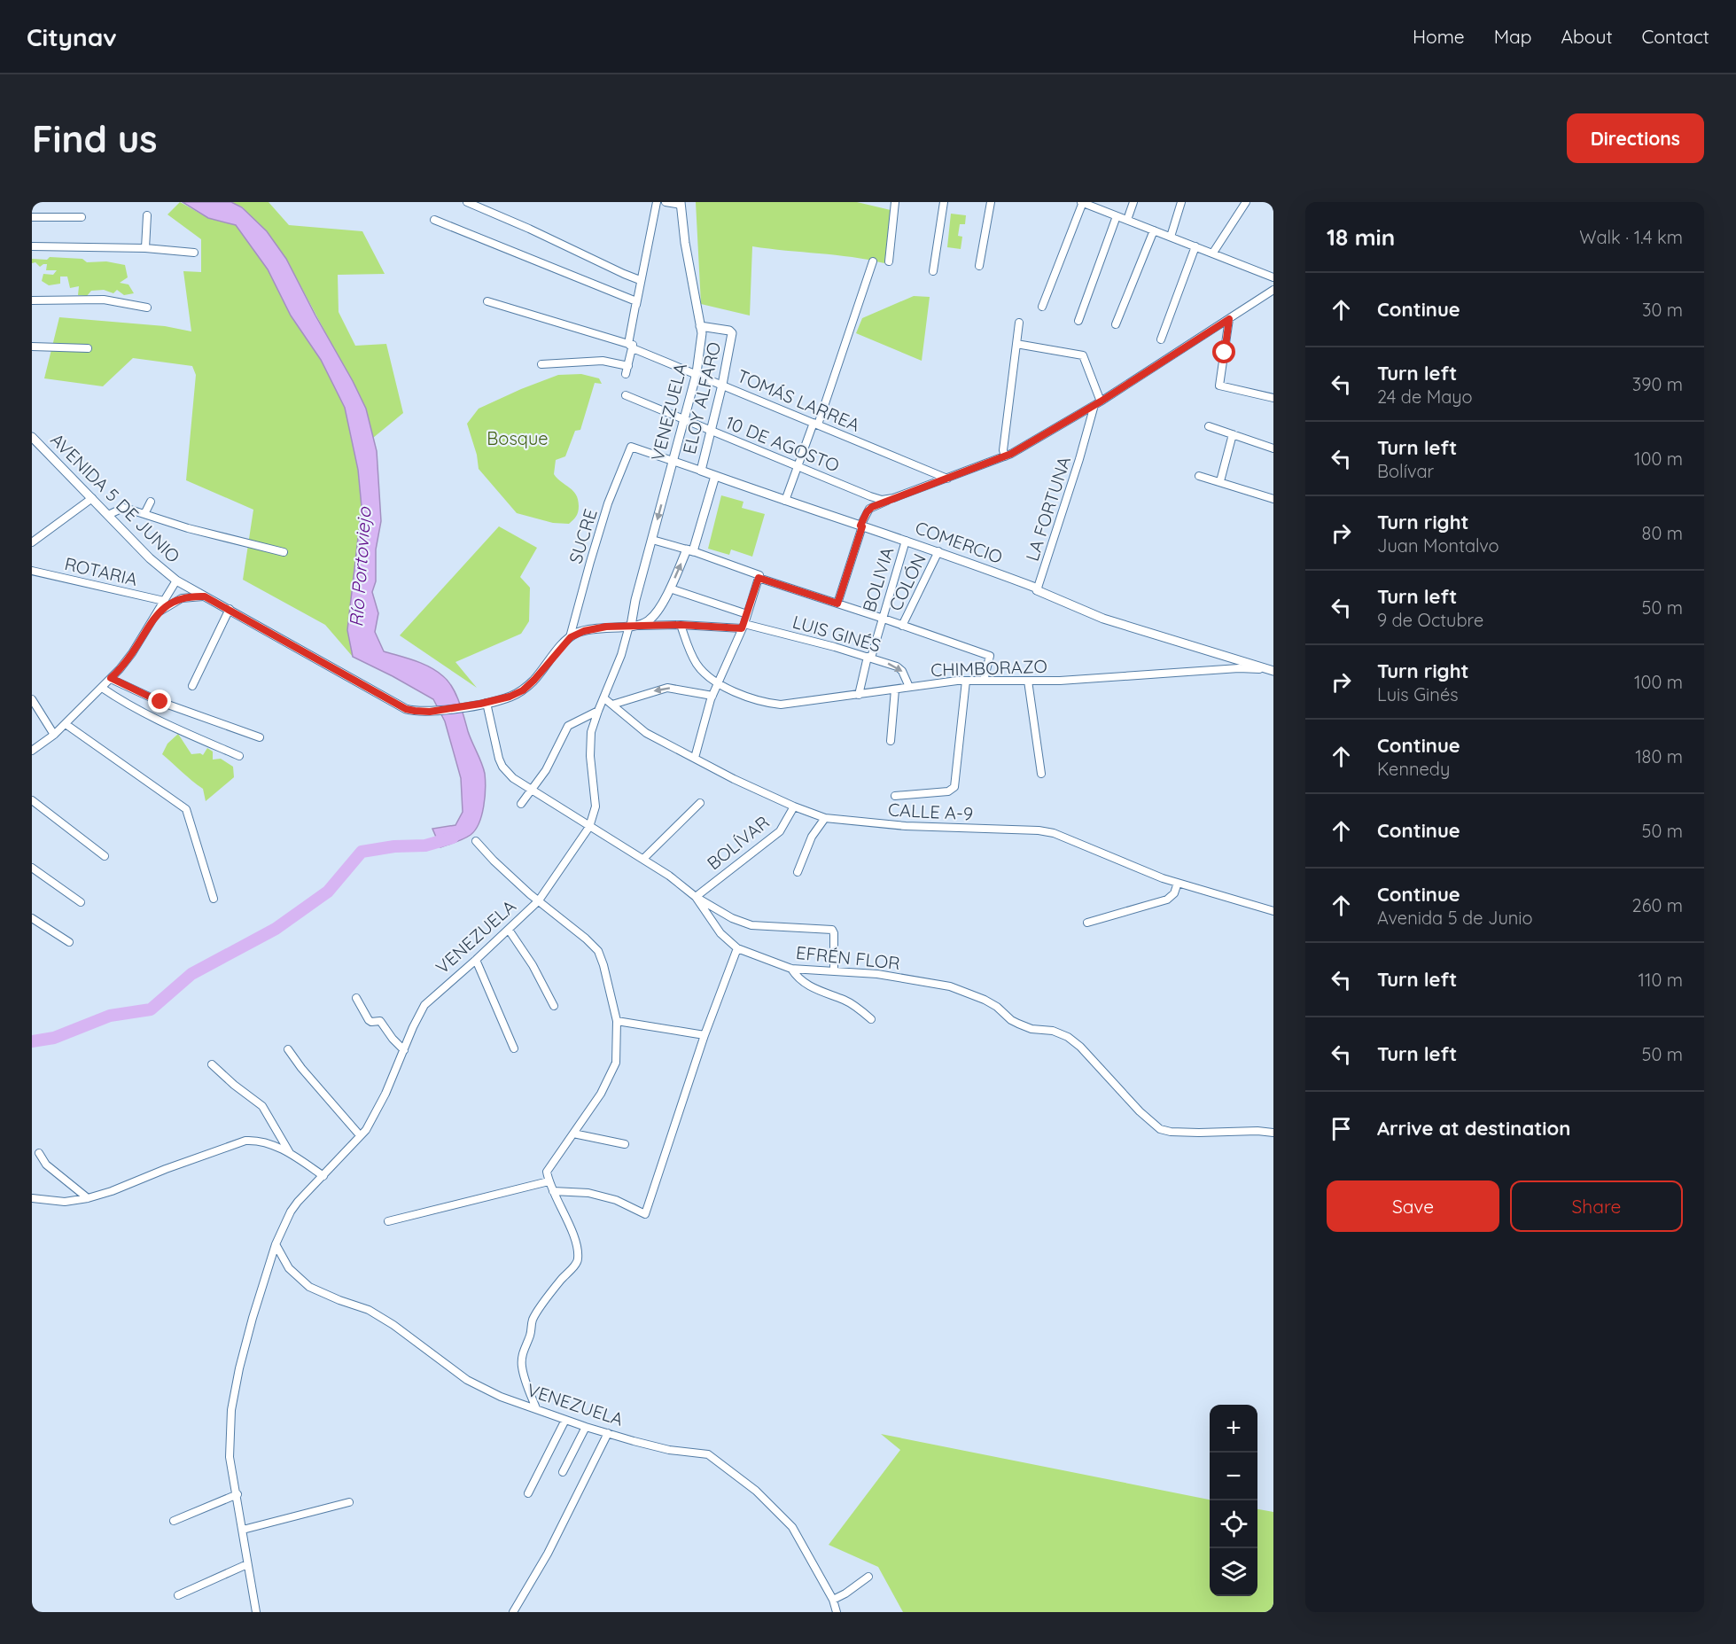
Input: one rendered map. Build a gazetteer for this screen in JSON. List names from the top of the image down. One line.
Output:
{"streets":{"street":["ELOY ALFARO","TOMÁS LARREA","VENEZUELA","10 DE AGOSTO","AVENIDA 5 DE JUNIO","LA FORTUNA","SUCRE","COMERCIO","ROTARIA","BOLIVIA","COLÓN","LUIS GINÉS","CHIMBORAZO","CALLE A-9","BOLÍVAR","EFRÉN FLOR"]},"crossings":[["ELOY ALFARO","TOMÁS LARREA"],["ELOY ALFARO","VENEZUELA"],["ELOY ALFARO","10 DE AGOSTO"],["ELOY ALFARO","COMERCIO"],["ELOY ALFARO","LUIS GINÉS"],["TOMÁS LARREA","VENEZUELA"],["VENEZUELA","10 DE AGOSTO"],["VENEZUELA","COMERCIO"],["VENEZUELA","LUIS GINÉS"],["VENEZUELA","CALLE A-9"],["VENEZUELA","EFRÉN FLOR"],["AVENIDA 5 DE JUNIO","SUCRE"],["AVENIDA 5 DE JUNIO","EFRÉN FLOR"],["LA FORTUNA","COMERCIO"],["SUCRE","COMERCIO"],["COMERCIO","BOLIVIA"],["COMERCIO","COLÓN"],["COMERCIO","CHIMBORAZO"],["BOLIVIA","LUIS GINÉS"],["BOLIVIA","CHIMBORAZO"],["LUIS GINÉS","CHIMBORAZO"],["CALLE A-9","BOLÍVAR"],["BOLÍVAR","EFRÉN FLOR"]],"water":["Río Portoviejo"],"parks":["Bosque"],"page":{"header":"Citynav","nav":["Home","Map","About","Contact"],"buttons":["Directions",["Save","Share"]],"title":"Find us","heading":["18 min","Walk · 1.4 km"],"list":[["Continue","30 m"],["Turn left","24 de Mayo","390 m"],["Turn left","Bolívar","100 m"],["Turn right","Juan Montalvo","80 m"],["Turn left","9 de Octubre","50 m"],["Turn right","Luis Ginés","100 m"],["Continue","Kennedy","180 m"],["Continue","50 m"],["Continue","Avenida 5 de Junio","260 m"],["Turn left","110 m"],["Turn left","50 m"],"Arrive at destination"],"map_buttons":["+","−"]}}
